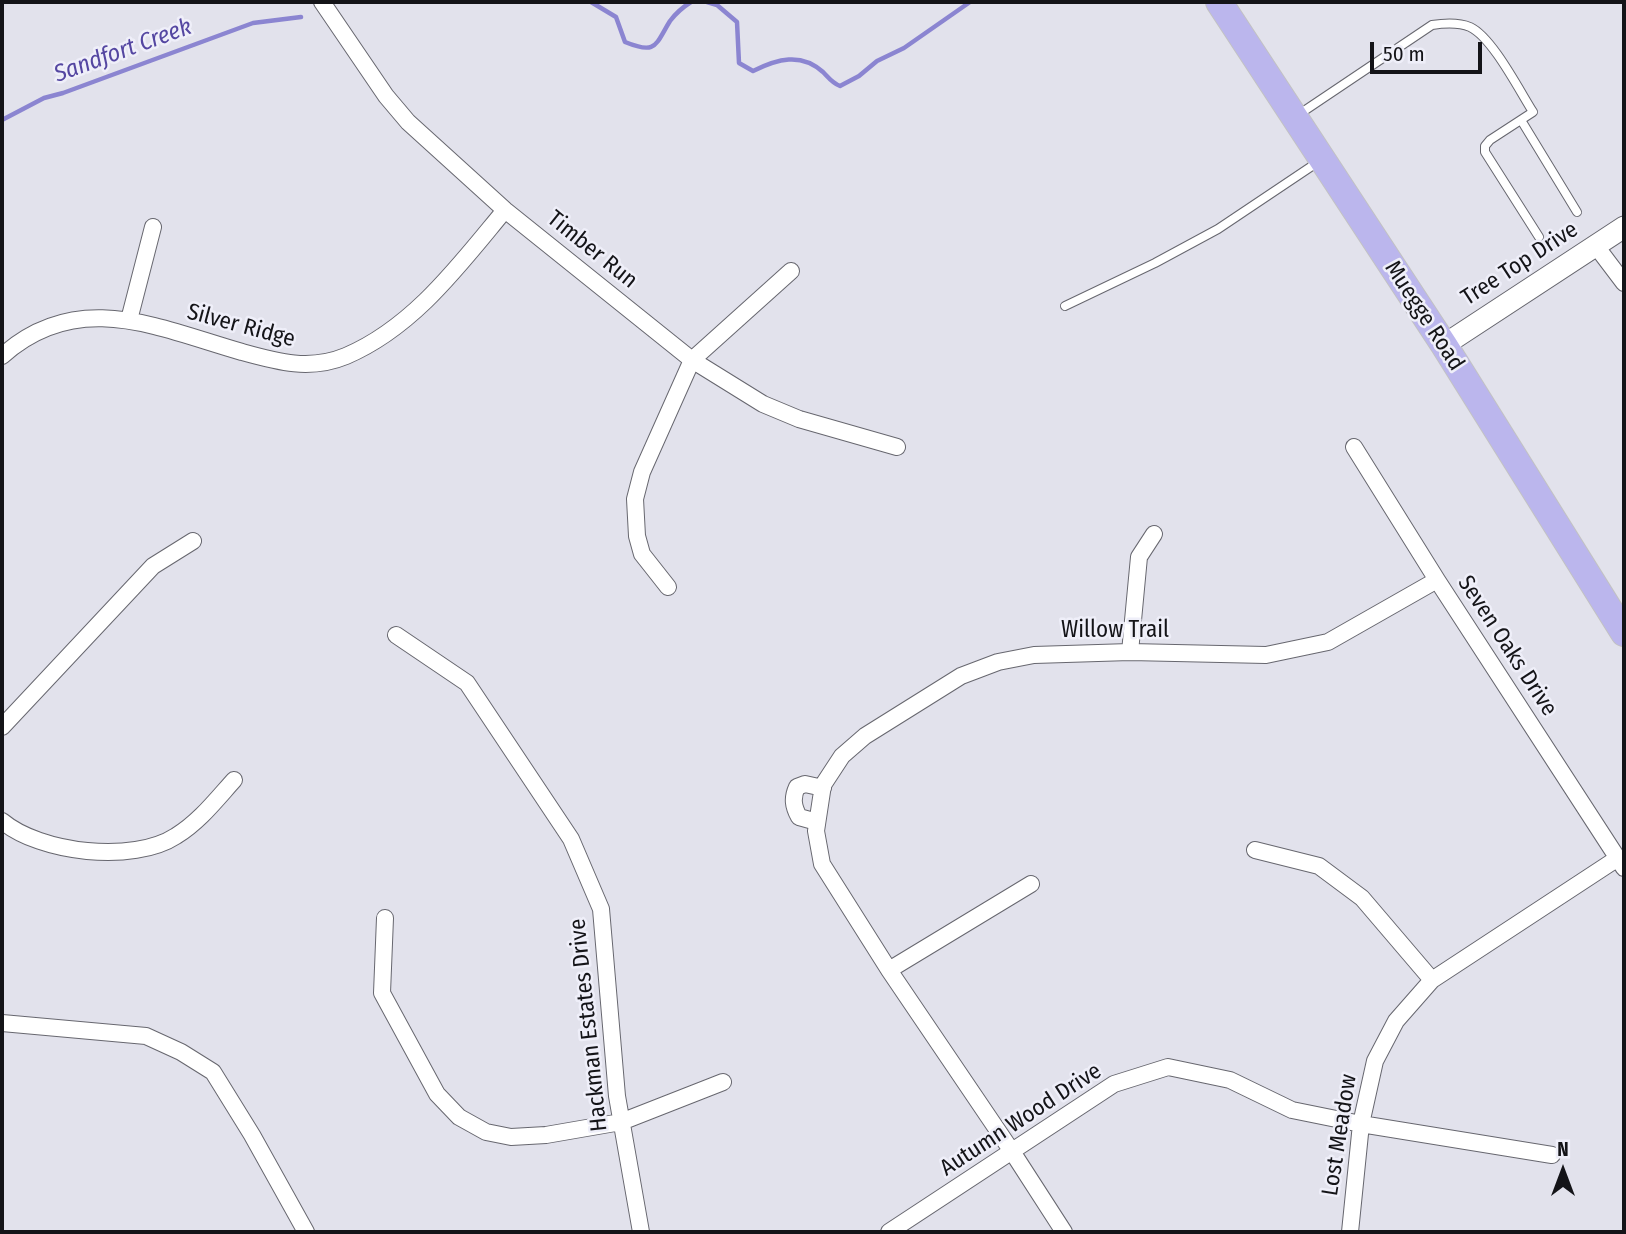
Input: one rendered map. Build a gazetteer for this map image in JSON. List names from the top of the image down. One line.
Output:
{"streets":{"main road":["Muegge Road"],"street":["Timber Run","Tree Top Drive","Silver Ridge","Willow Trail","Seven Oaks Drive","Hackman Estates Drive","Autumn Wood Drive","Lost Meadow"]},"crossings":[["Timber Run","Silver Ridge"],["Tree Top Drive","Muegge Road"],["Willow Trail","Seven Oaks Drive"],["Willow Trail","Autumn Wood Drive"],["Autumn Wood Drive","Lost Meadow"]],"water":["Sandfort Creek"],"scale_bar":"50 m","north":"top"}
